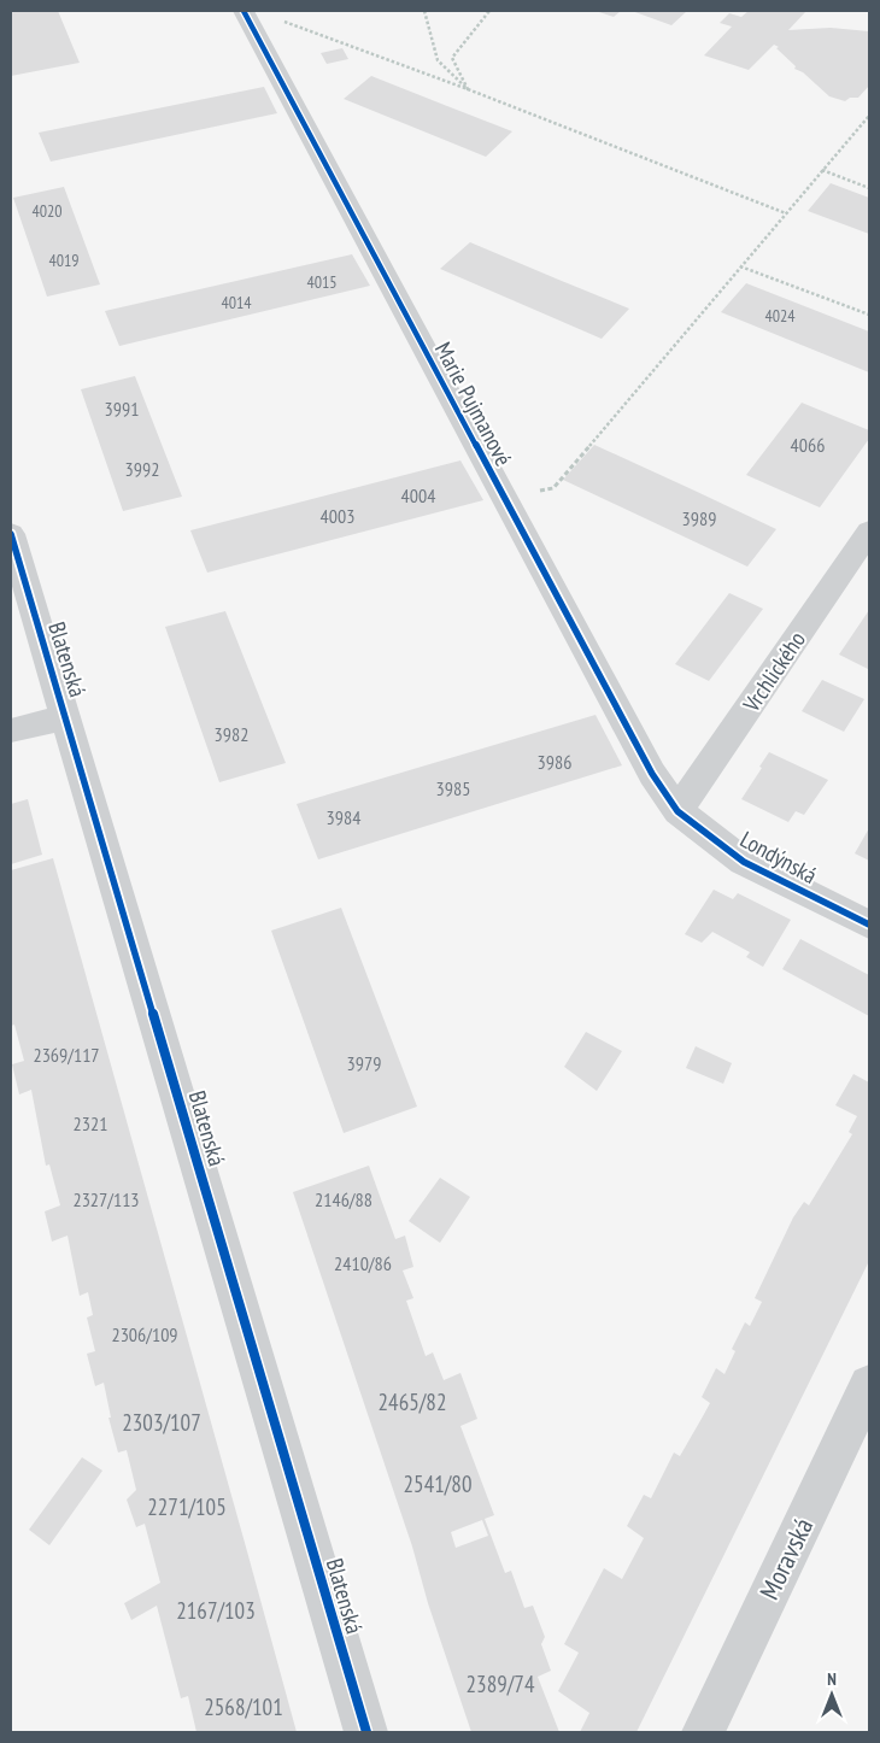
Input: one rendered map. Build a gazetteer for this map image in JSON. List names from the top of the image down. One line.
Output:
{"streets":{"street":["Marie Pujmanové","Blatenská","Vrchlického","Londýnská","Moravská"]},"crossings":[["Marie Pujmanové","Vrchlického"],["Marie Pujmanové","Londýnská"],["Vrchlického","Londýnská"]],"house_numbers":["4020","4019","4015","4014","4024","3991","4066","3992","4004","4003","3989","3982","3986","3985","3984","2369/117","3979","2321","2327/113","2146/88","2410/86","2306/109","2465/82","2303/107","2541/80","2271/105","2167/103","2389/74","2568/101"],"north":"top"}
